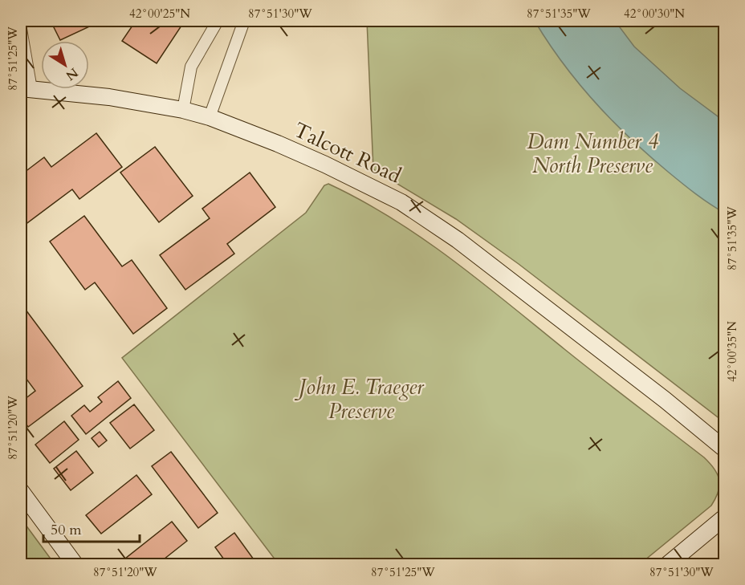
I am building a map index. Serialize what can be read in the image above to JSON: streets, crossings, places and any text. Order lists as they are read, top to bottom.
{
  "streets": {
    "main road": ["Talcott Road"]
  },
  "parks": ["Dam Number 4 North Preserve", "John E. Traeger Preserve"],
  "scale_bar": "50 m",
  "north": "bottom right",
  "coordinates": [
    "42°00'25\"N",
    "87°51'30\"W",
    "87°51'35\"W",
    "42°00'30\"N",
    "87°51'25\"W",
    "42°00'35\"N",
    "87°51'20\"W"
  ]
}
